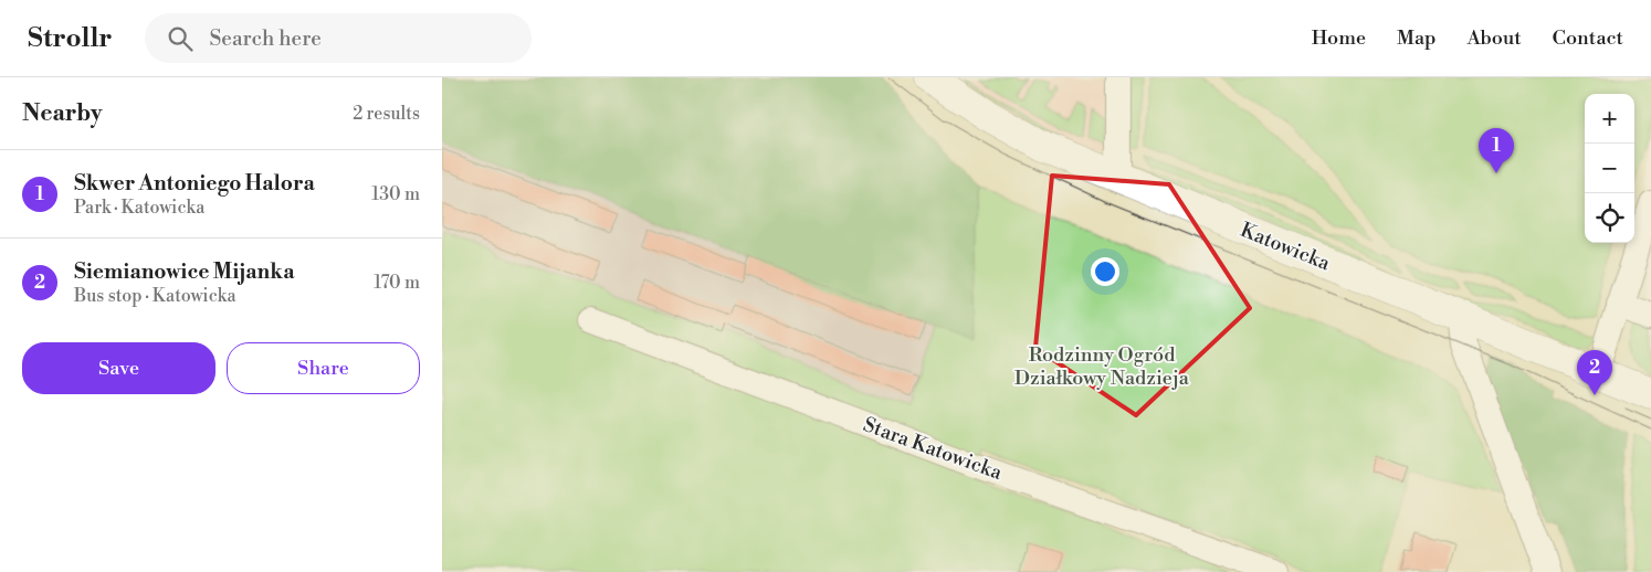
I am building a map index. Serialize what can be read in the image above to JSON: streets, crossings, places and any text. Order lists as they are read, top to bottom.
{
  "streets": {
    "main road": ["Katowicka"],
    "street": ["Stara Katowicka"]
  },
  "parks": ["Rodzinny Ogród Działkowy Nadzieja"],
  "page": {
    "header": "Strollr",
    "search": "Search here",
    "nav": [
      "Home",
      "Map",
      "About",
      "Contact"
    ],
    "heading": ["Nearby", "2 results"],
    "map_buttons": ["+", "−"],
    "pins": ["1", "2"],
    "list": [
      {
        "mark": "1",
        "name": "Skwer Antoniego Halora",
        "note": "Park · Katowicka",
        "value": "130 m"
      },
      {
        "mark": "2",
        "name": "Siemianowice Mijanka",
        "note": "Bus stop · Katowicka",
        "value": "170 m"
      }
    ],
    "buttons": ["Save", "Share"]
  }
}
